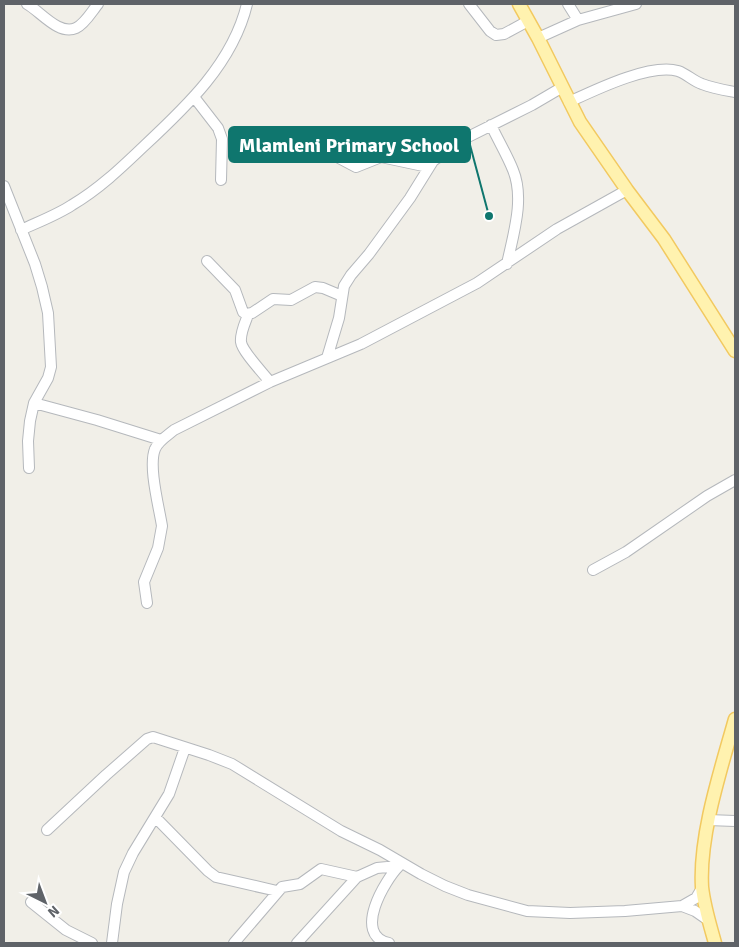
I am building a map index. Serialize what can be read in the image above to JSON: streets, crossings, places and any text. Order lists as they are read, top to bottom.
{
  "places": ["Mlamleni Primary School"],
  "north": "bottom right"
}
